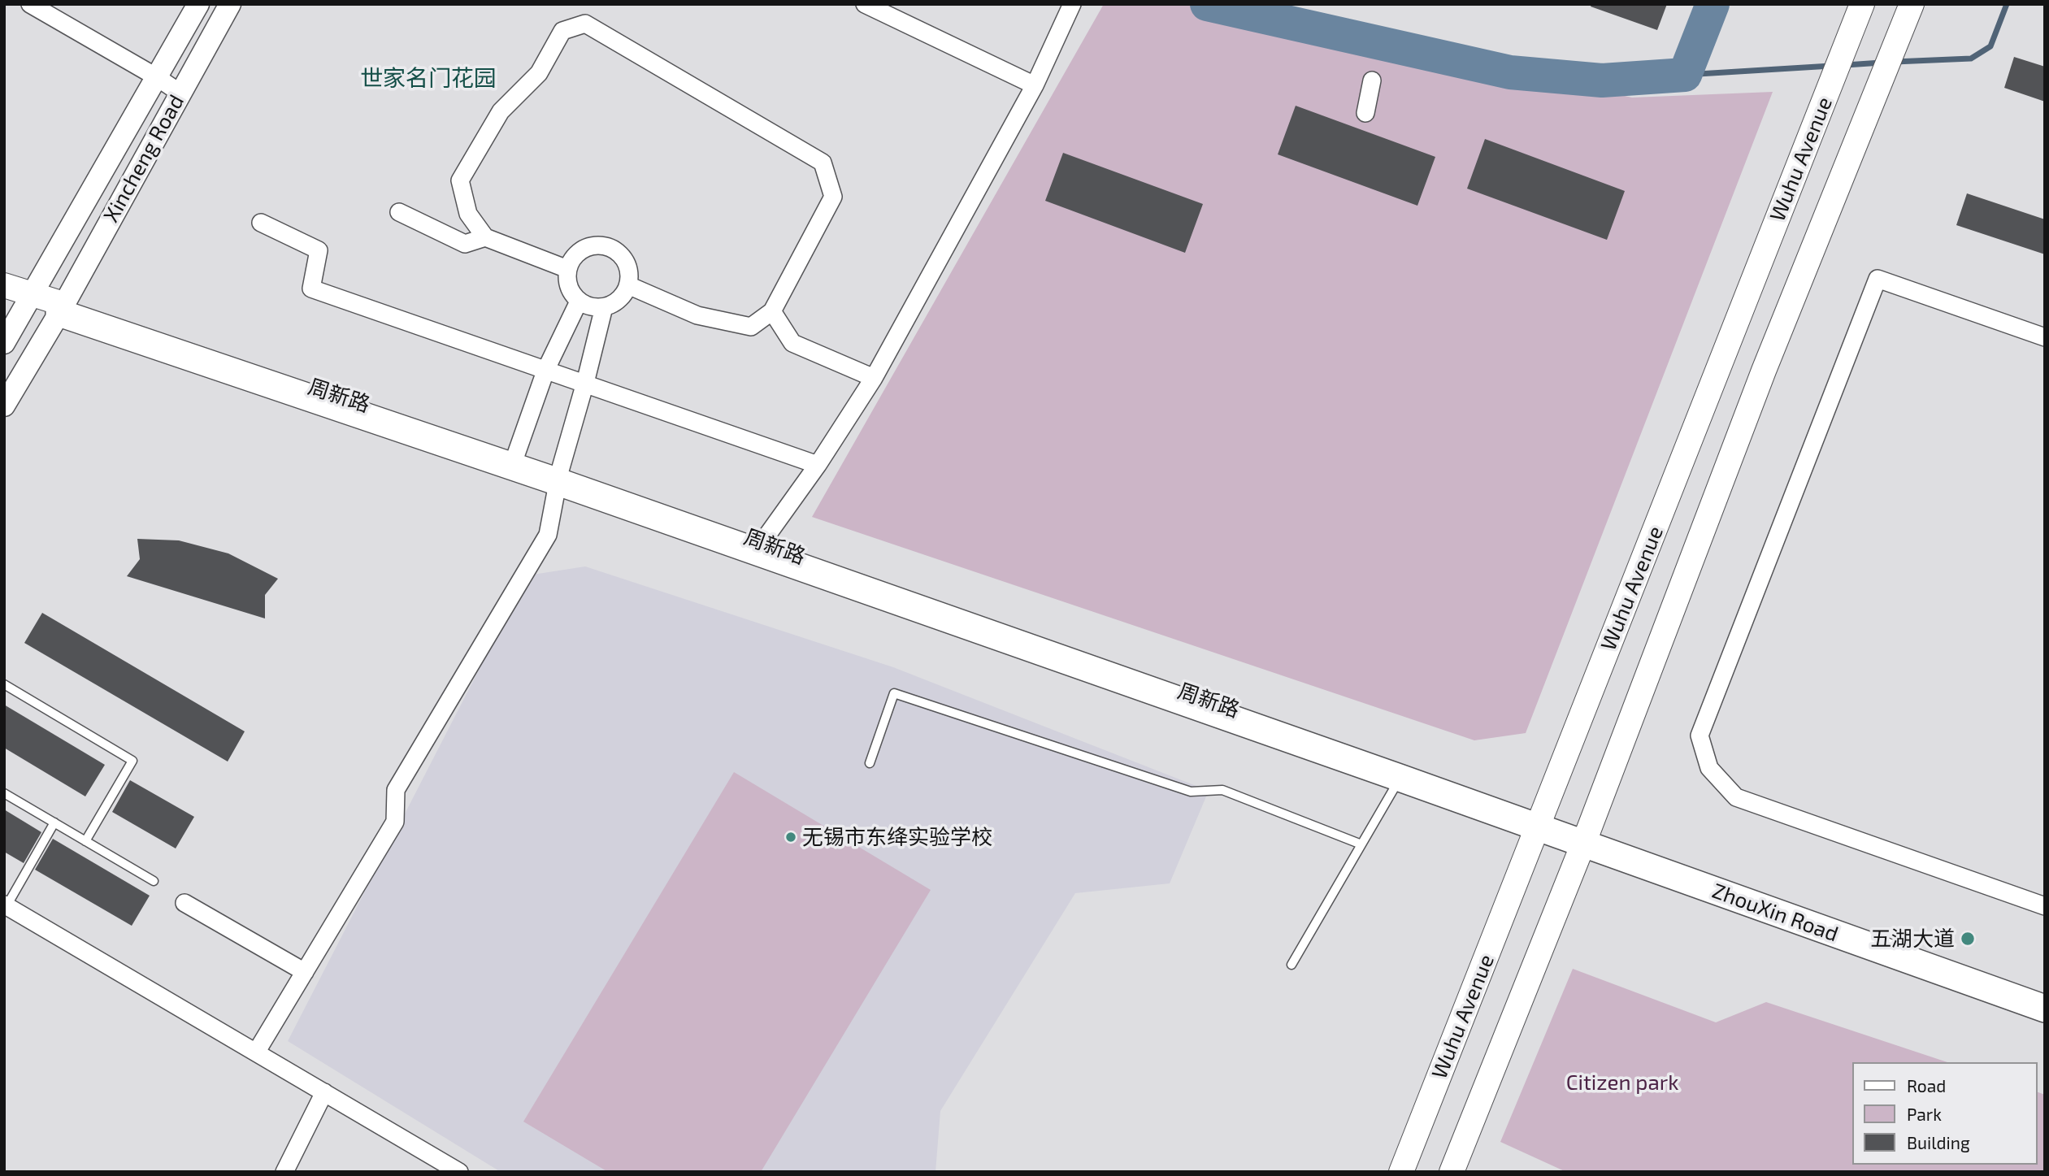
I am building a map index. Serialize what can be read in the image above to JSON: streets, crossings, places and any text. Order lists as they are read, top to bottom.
{
  "streets": {
    "main road": ["Wuhu Avenue", "周新路", "ZhouXin Road"],
    "street": ["Xincheng Road"]
  },
  "crossings": [
    ["Xincheng Road", "周新路"],
    ["Wuhu Avenue", "周新路"],
    ["Wuhu Avenue", "ZhouXin Road"],
    ["周新路", "ZhouXin Road"]
  ],
  "districts": ["世家名门花园"],
  "parks": ["Citizen park"],
  "places": ["无锡市东绛实验学校", "五湖大道"],
  "legend": ["Road", "Park", "Building"]
}
